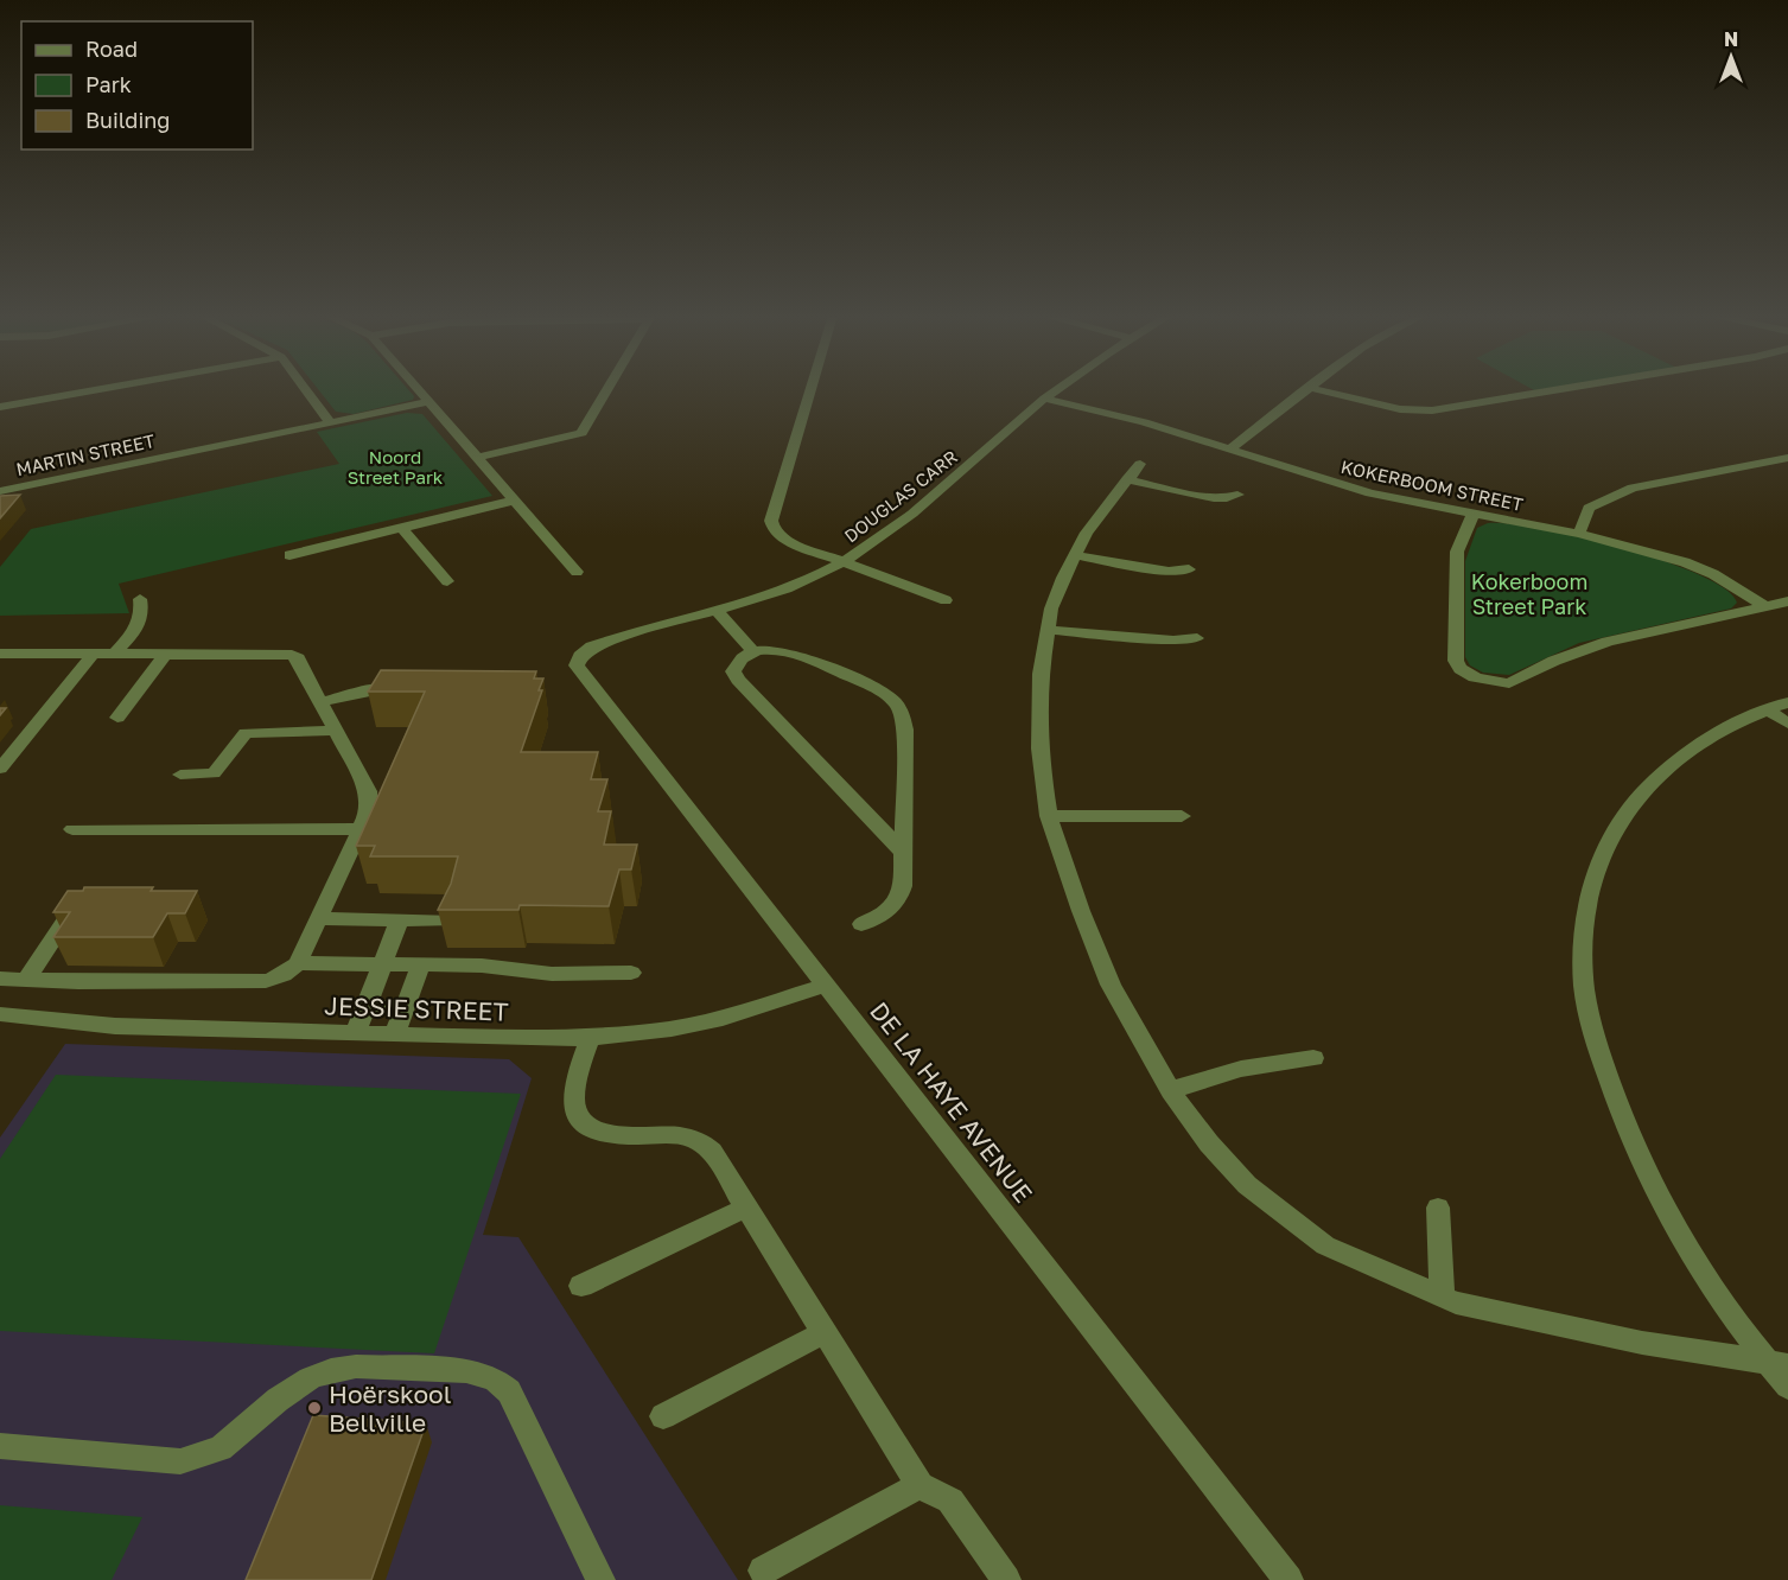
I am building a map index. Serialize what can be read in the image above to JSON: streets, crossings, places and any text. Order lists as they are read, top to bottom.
{
  "streets": {
    "street": [
      "MARTIN STREET",
      "KOKERBOOM STREET",
      "DOUGLAS CARR",
      "JESSIE STREET",
      "DE LA HAYE AVENUE"
    ]
  },
  "crossings": [
    ["KOKERBOOM STREET", "DOUGLAS CARR"],
    ["DOUGLAS CARR", "DE LA HAYE AVENUE"],
    ["JESSIE STREET", "DE LA HAYE AVENUE"]
  ],
  "parks": ["Noord Street Park", "Kokerboom Street Park"],
  "places": ["Hoërskool Bellville"],
  "legend": ["Road", "Park", "Building"],
  "north": "top"
}
